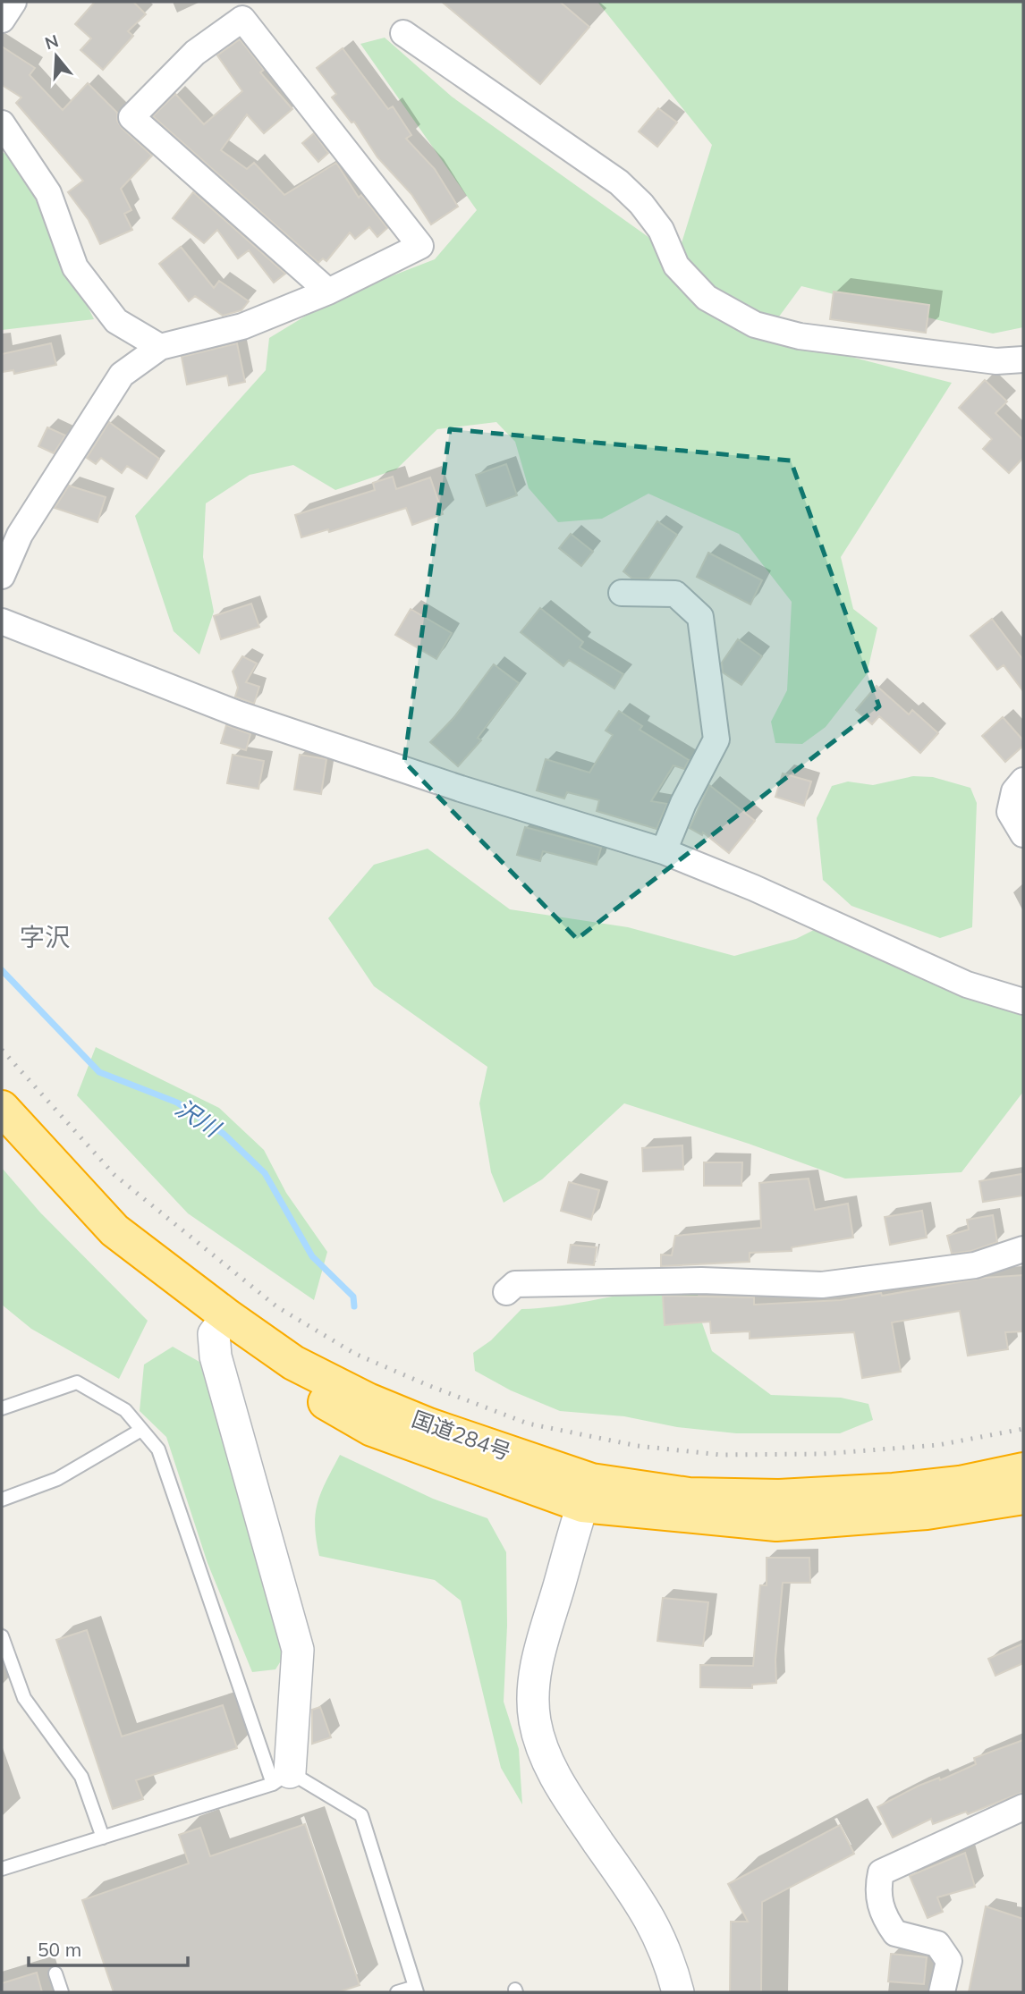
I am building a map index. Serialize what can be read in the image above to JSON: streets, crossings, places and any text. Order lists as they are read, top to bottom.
{
  "streets": {
    "highway": ["国道284号"]
  },
  "districts": ["字沢"],
  "water": ["沢川"],
  "scale_bar": "50 m",
  "north": "top"
}
